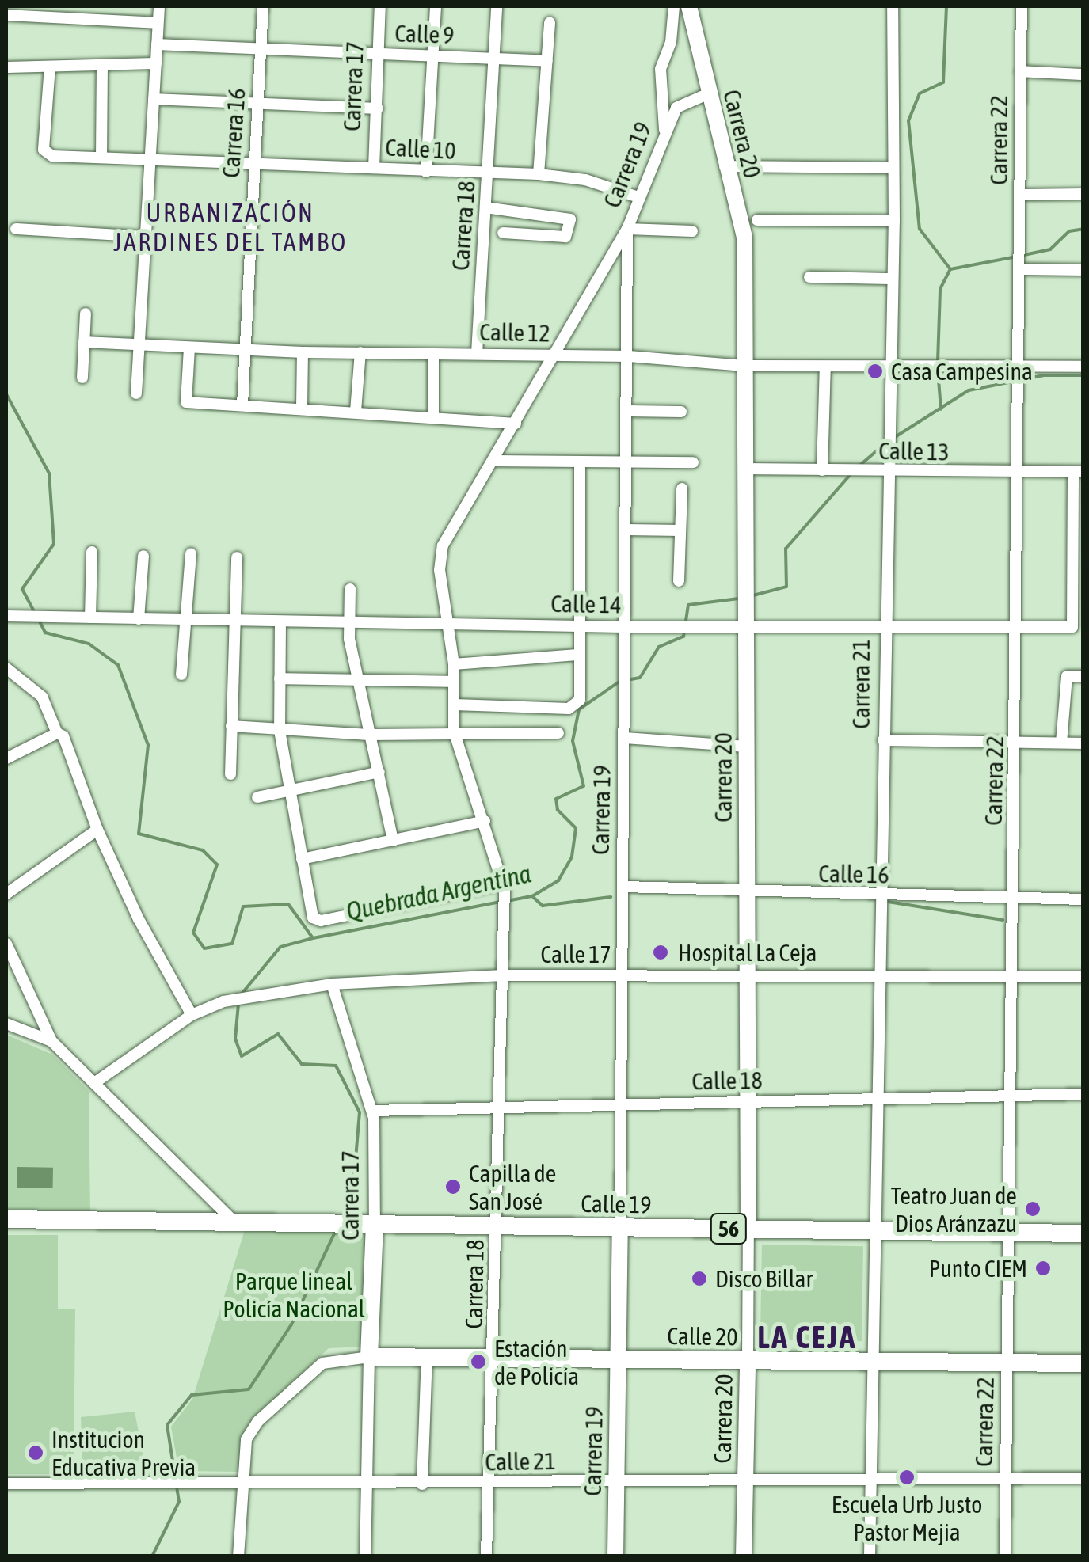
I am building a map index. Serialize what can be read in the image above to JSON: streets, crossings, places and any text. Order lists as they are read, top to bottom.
{
  "streets": {
    "main road": [
      "Carrera 17",
      "Carrera 20",
      "Carrera 19",
      "Calle 19",
      "56",
      "Calle 20"
    ],
    "street": [
      "Calle 9",
      "Carrera 16",
      "Carrera 22",
      "Calle 10",
      "Carrera 18",
      "Calle 12",
      "Calle 13",
      "Calle 14",
      "Carrera 21",
      "Calle 16",
      "Calle 17",
      "Calle 18",
      "Calle 21"
    ]
  },
  "crossings": [
    ["Calle 9", "Carrera 17"],
    ["Calle 9", "Carrera 16"],
    ["Calle 9", "Carrera 18"],
    ["Carrera 17", "Calle 10"],
    ["Carrera 17", "Calle 17"],
    ["Carrera 17", "Calle 18"],
    ["Carrera 17", "Calle 19"],
    ["Carrera 17", "Calle 20"],
    ["Carrera 17", "Calle 21"],
    ["Carrera 16", "Calle 10"],
    ["Carrera 16", "Calle 12"],
    ["Carrera 20", "Carrera 19"],
    ["Carrera 20", "Calle 12"],
    ["Carrera 20", "Calle 13"],
    ["Carrera 20", "Calle 14"],
    ["Carrera 20", "Calle 16"],
    ["Carrera 20", "Calle 17"],
    ["Carrera 20", "Calle 18"],
    ["Carrera 20", "Calle 19"],
    ["Carrera 20", "Calle 20"],
    ["Carrera 20", "Calle 21"],
    ["Carrera 22", "Calle 12"],
    ["Carrera 22", "Calle 13"],
    ["Carrera 22", "Calle 14"],
    ["Carrera 22", "Calle 16"],
    ["Carrera 22", "Calle 17"],
    ["Carrera 22", "Calle 18"],
    ["Carrera 22", "Calle 19"],
    ["Carrera 22", "Calle 20"],
    ["Carrera 22", "Calle 21"],
    ["Calle 10", "Carrera 19"],
    ["Calle 10", "Carrera 18"],
    ["Carrera 19", "Calle 12"],
    ["Carrera 19", "Calle 14"],
    ["Carrera 19", "Calle 16"],
    ["Carrera 19", "Calle 17"],
    ["Carrera 19", "Calle 18"],
    ["Carrera 19", "Calle 19"],
    ["Carrera 19", "Calle 20"],
    ["Carrera 19", "Calle 21"],
    ["Carrera 18", "Calle 12"],
    ["Carrera 18", "Calle 17"],
    ["Carrera 18", "Calle 18"],
    ["Carrera 18", "Calle 19"],
    ["Carrera 18", "Calle 20"],
    ["Carrera 18", "Calle 21"],
    ["Calle 12", "Carrera 21"],
    ["Calle 13", "Carrera 21"],
    ["Calle 14", "Carrera 21"],
    ["Carrera 21", "Calle 16"],
    ["Carrera 21", "Calle 17"],
    ["Carrera 21", "Calle 18"],
    ["Carrera 21", "Calle 19"],
    ["Carrera 21", "Calle 20"],
    ["Carrera 21", "Calle 21"]
  ],
  "districts": ["URBANIZACIÓN JARDINES DEL TAMBO", "LA CEJA"],
  "water": ["Quebrada Argentina"],
  "parks": ["Parque lineal Policía Nacional"],
  "places": [
    "Casa Campesina",
    "Hospital La Ceja",
    "Capilla de San José",
    "Teatro Juan de Dios Aránzazu",
    "Punto CIEM",
    "Disco Billar",
    "Estación de Policía",
    "Institucion Educativa Previa",
    "Escuela Urb Justo Pastor Mejia"
  ]
}
